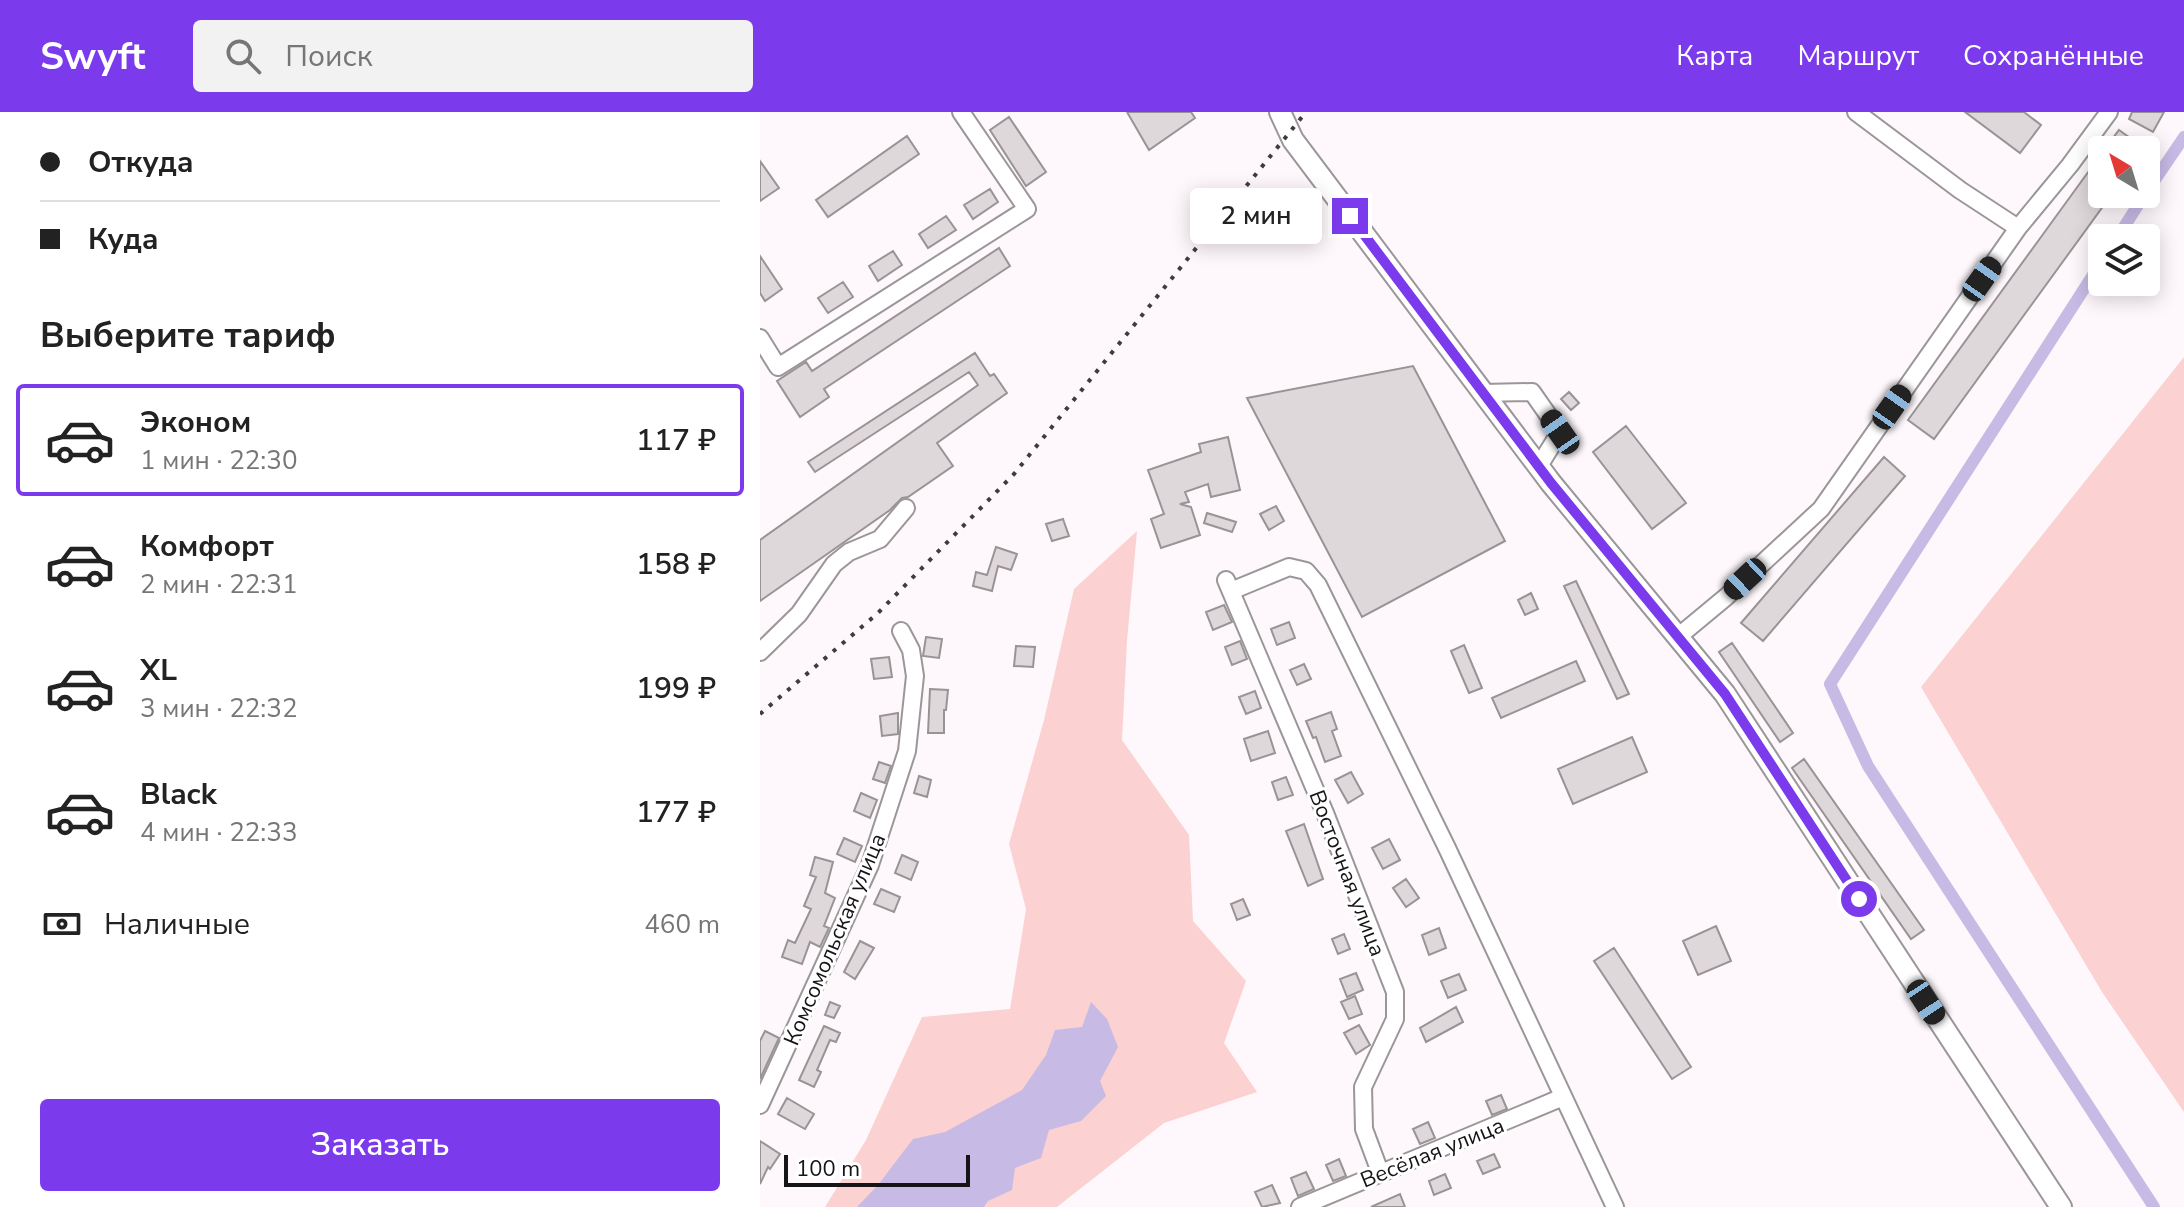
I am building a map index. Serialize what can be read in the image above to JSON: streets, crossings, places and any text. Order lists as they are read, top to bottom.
{
  "streets": {
    "street": ["Восточная улица", "Комсомольская улица", "Весёлая улица"]
  },
  "crossings": [
    ["Восточная улица", "Весёлая улица"]
  ],
  "scale_bar": "100 m",
  "north": "top left",
  "page": {
    "header": "Swyft",
    "search": "Поиск",
    "nav": ["Карта", "Маршрут", "Сохранённые"],
    "banner": ["Откуда", "Куда"],
    "bubble": "2 мин",
    "heading": "Выберите тариф",
    "list": [
      {
        "name": "Эконом",
        "note": "1 мин · 22:30",
        "value": "117 ₽"
      },
      {
        "name": "Комфорт",
        "note": "2 мин · 22:31",
        "value": "158 ₽"
      },
      {
        "name": "XL",
        "note": "3 мин · 22:32",
        "value": "199 ₽"
      },
      {
        "name": "Black",
        "note": "4 мин · 22:33",
        "value": "177 ₽"
      }
    ],
    "pay": ["Наличные", "460 m"],
    "buttons": "Заказать",
    "scale": "100 m"
  }
}
